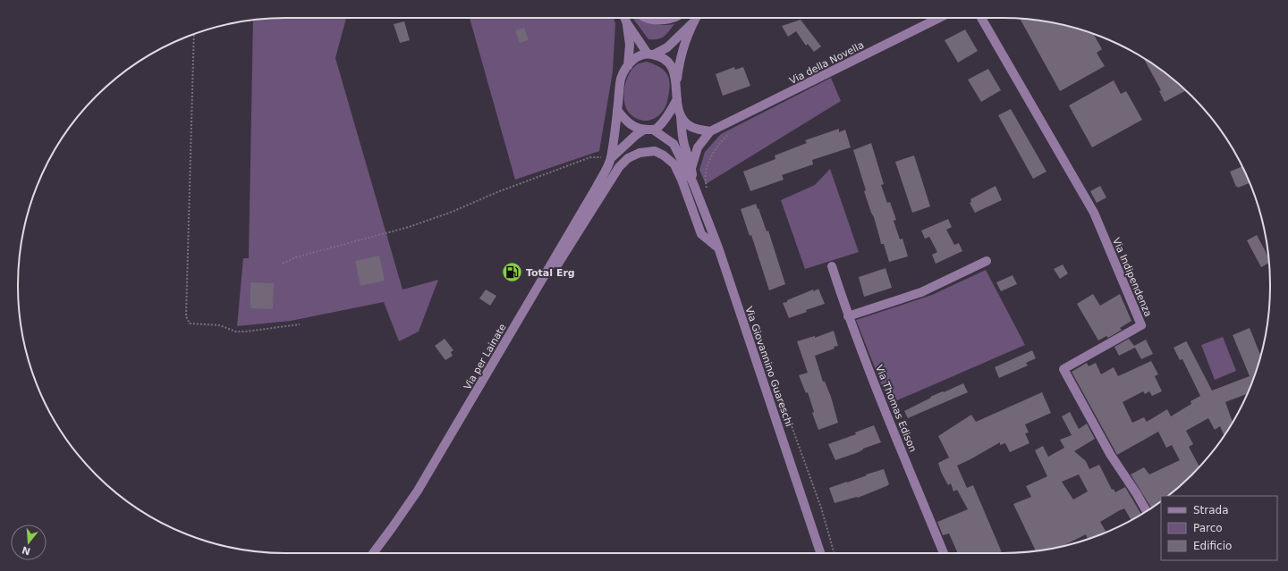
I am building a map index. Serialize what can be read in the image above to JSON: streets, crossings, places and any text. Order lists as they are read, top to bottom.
{
  "streets": {
    "street": [
      "Via della Novella",
      "Via Indipendenza",
      "Via per Lainate",
      "Via Giovannino Guareschi",
      "Via Thomas Edison"
    ]
  },
  "places": {
    "fuel station": ["Total Erg"]
  },
  "legend": ["Strada", "Parco", "Edificio"],
  "north": "bottom"
}
